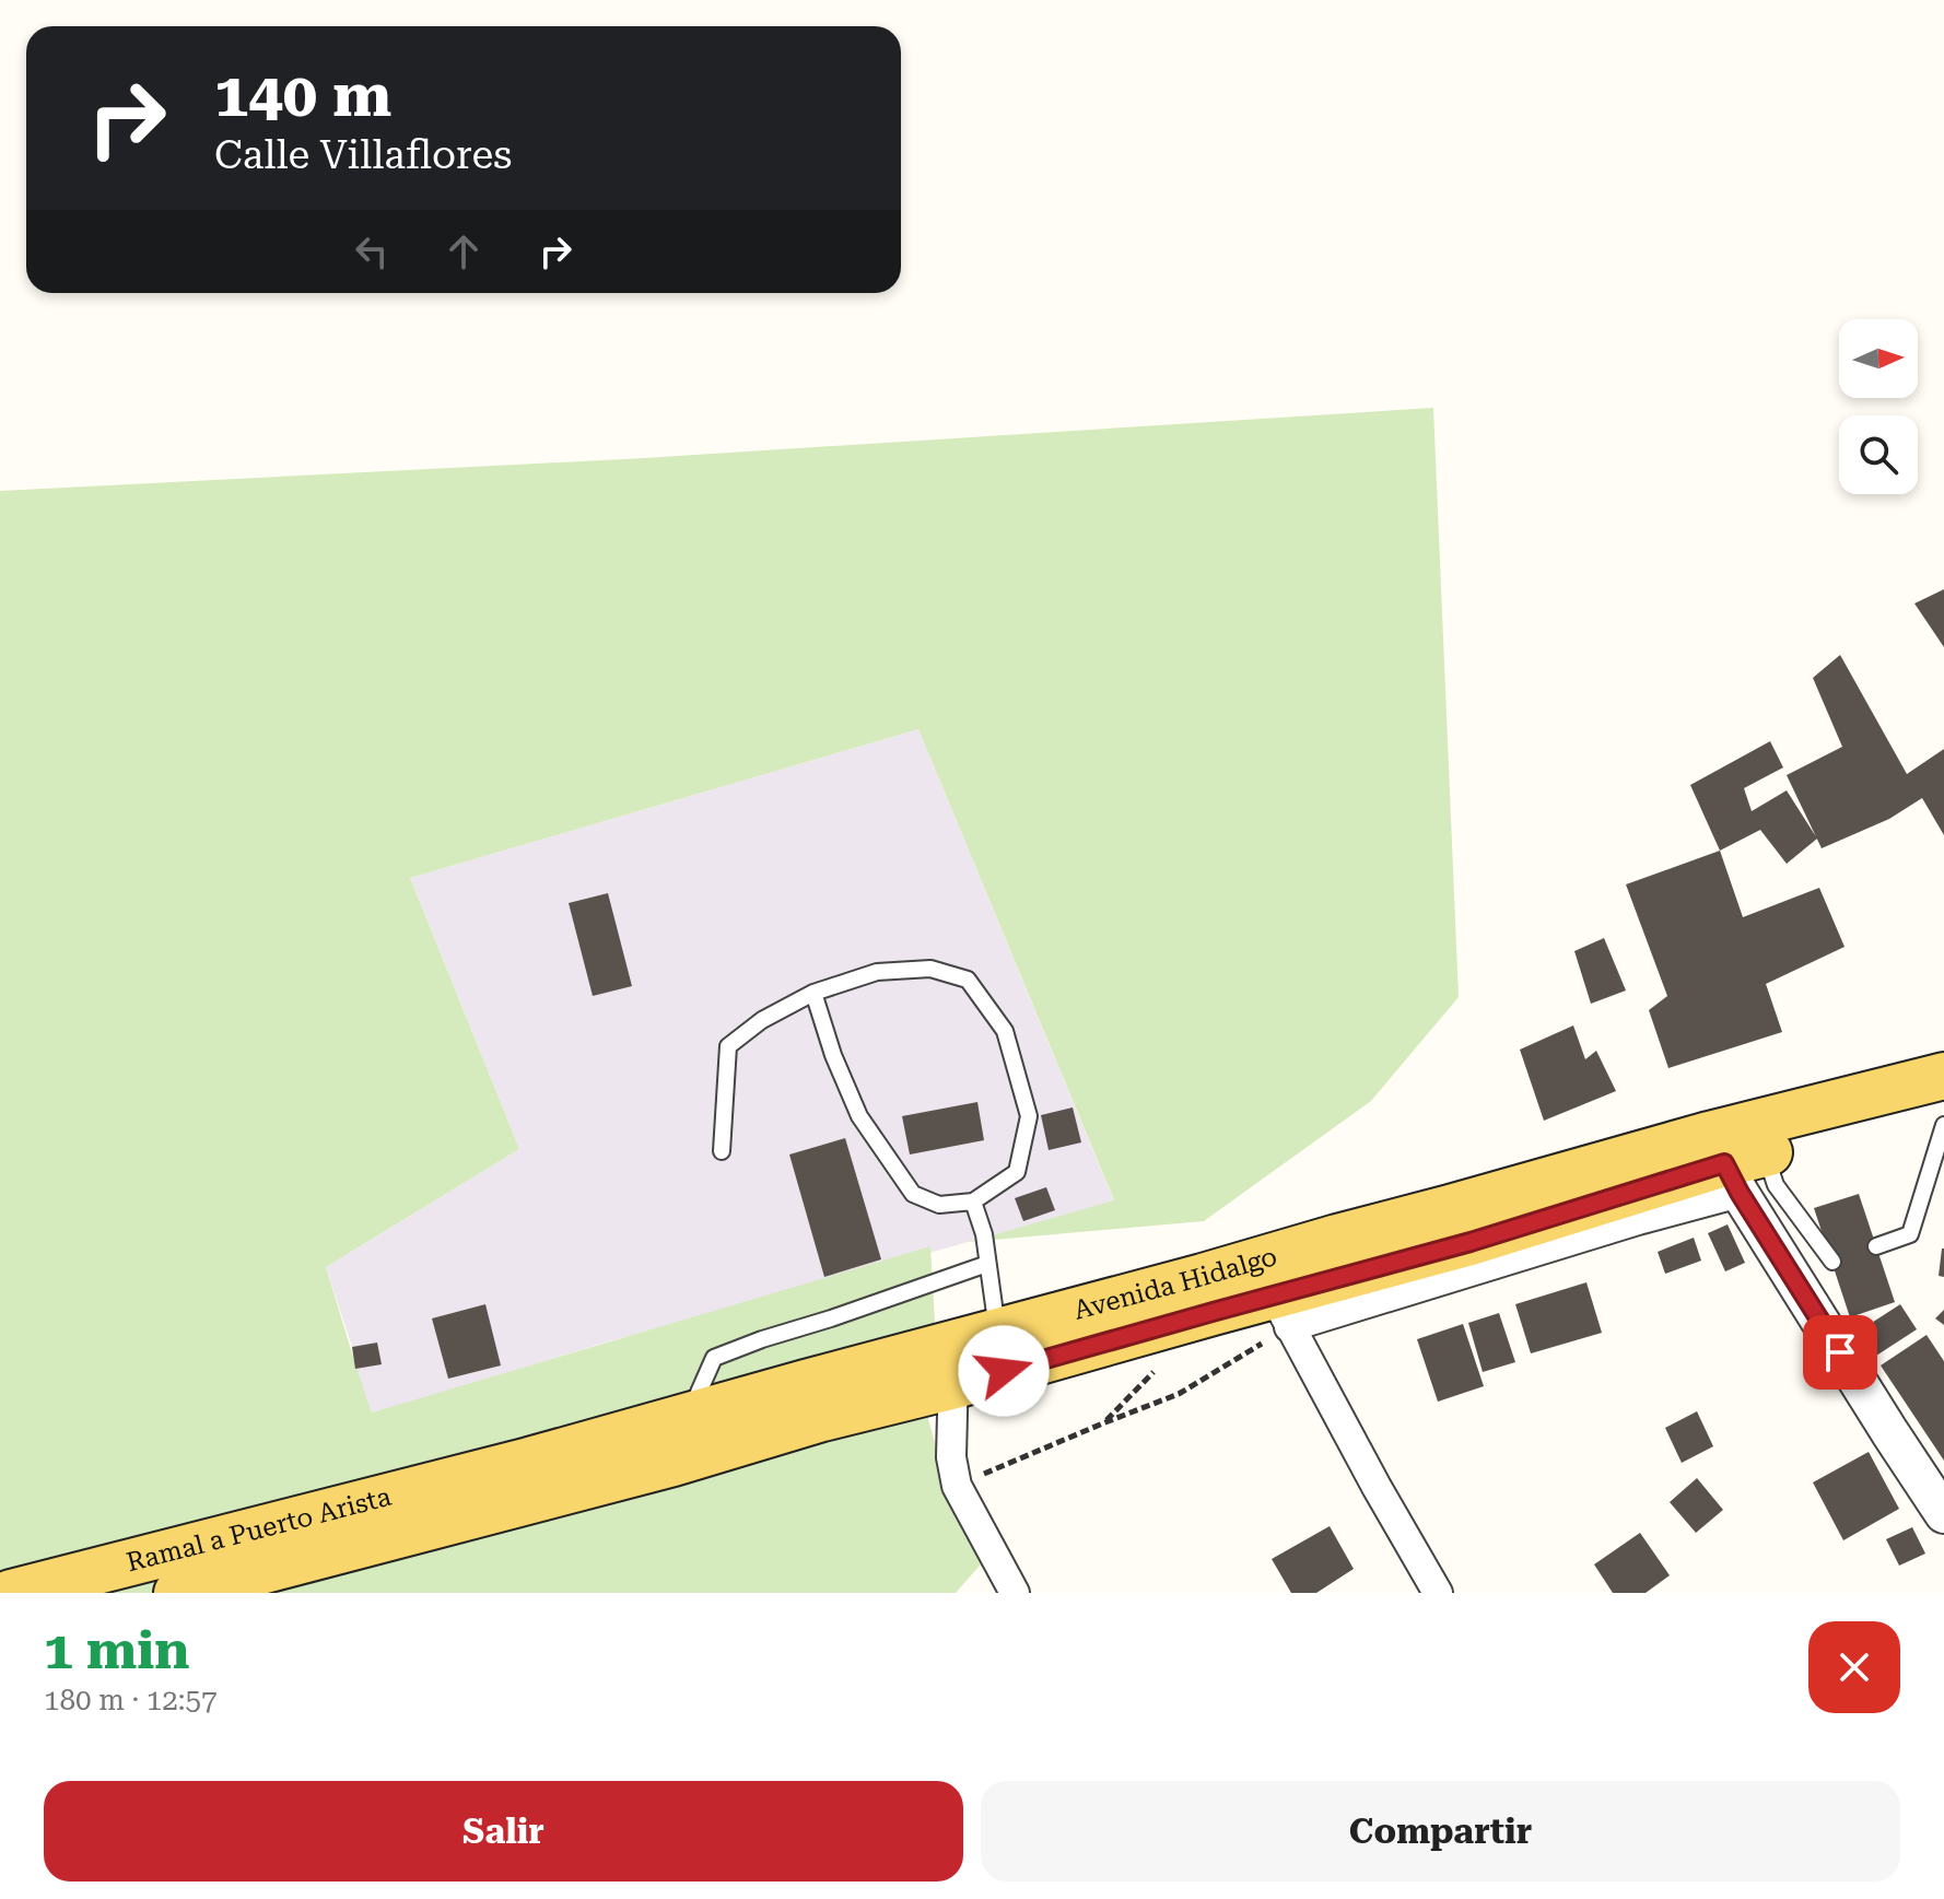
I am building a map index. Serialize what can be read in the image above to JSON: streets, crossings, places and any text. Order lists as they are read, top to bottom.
{
  "streets": {
    "main road": ["Avenida Hidalgo", "Ramal a Puerto Arista"]
  },
  "crossings": [
    ["Avenida Hidalgo", "Ramal a Puerto Arista"]
  ],
  "north": "right",
  "page": {
    "turn": ["140 m", "Calle Villaflores"],
    "heading": ["1 min", "180 m · 12:57"],
    "buttons": ["Salir", "Compartir"]
  }
}
